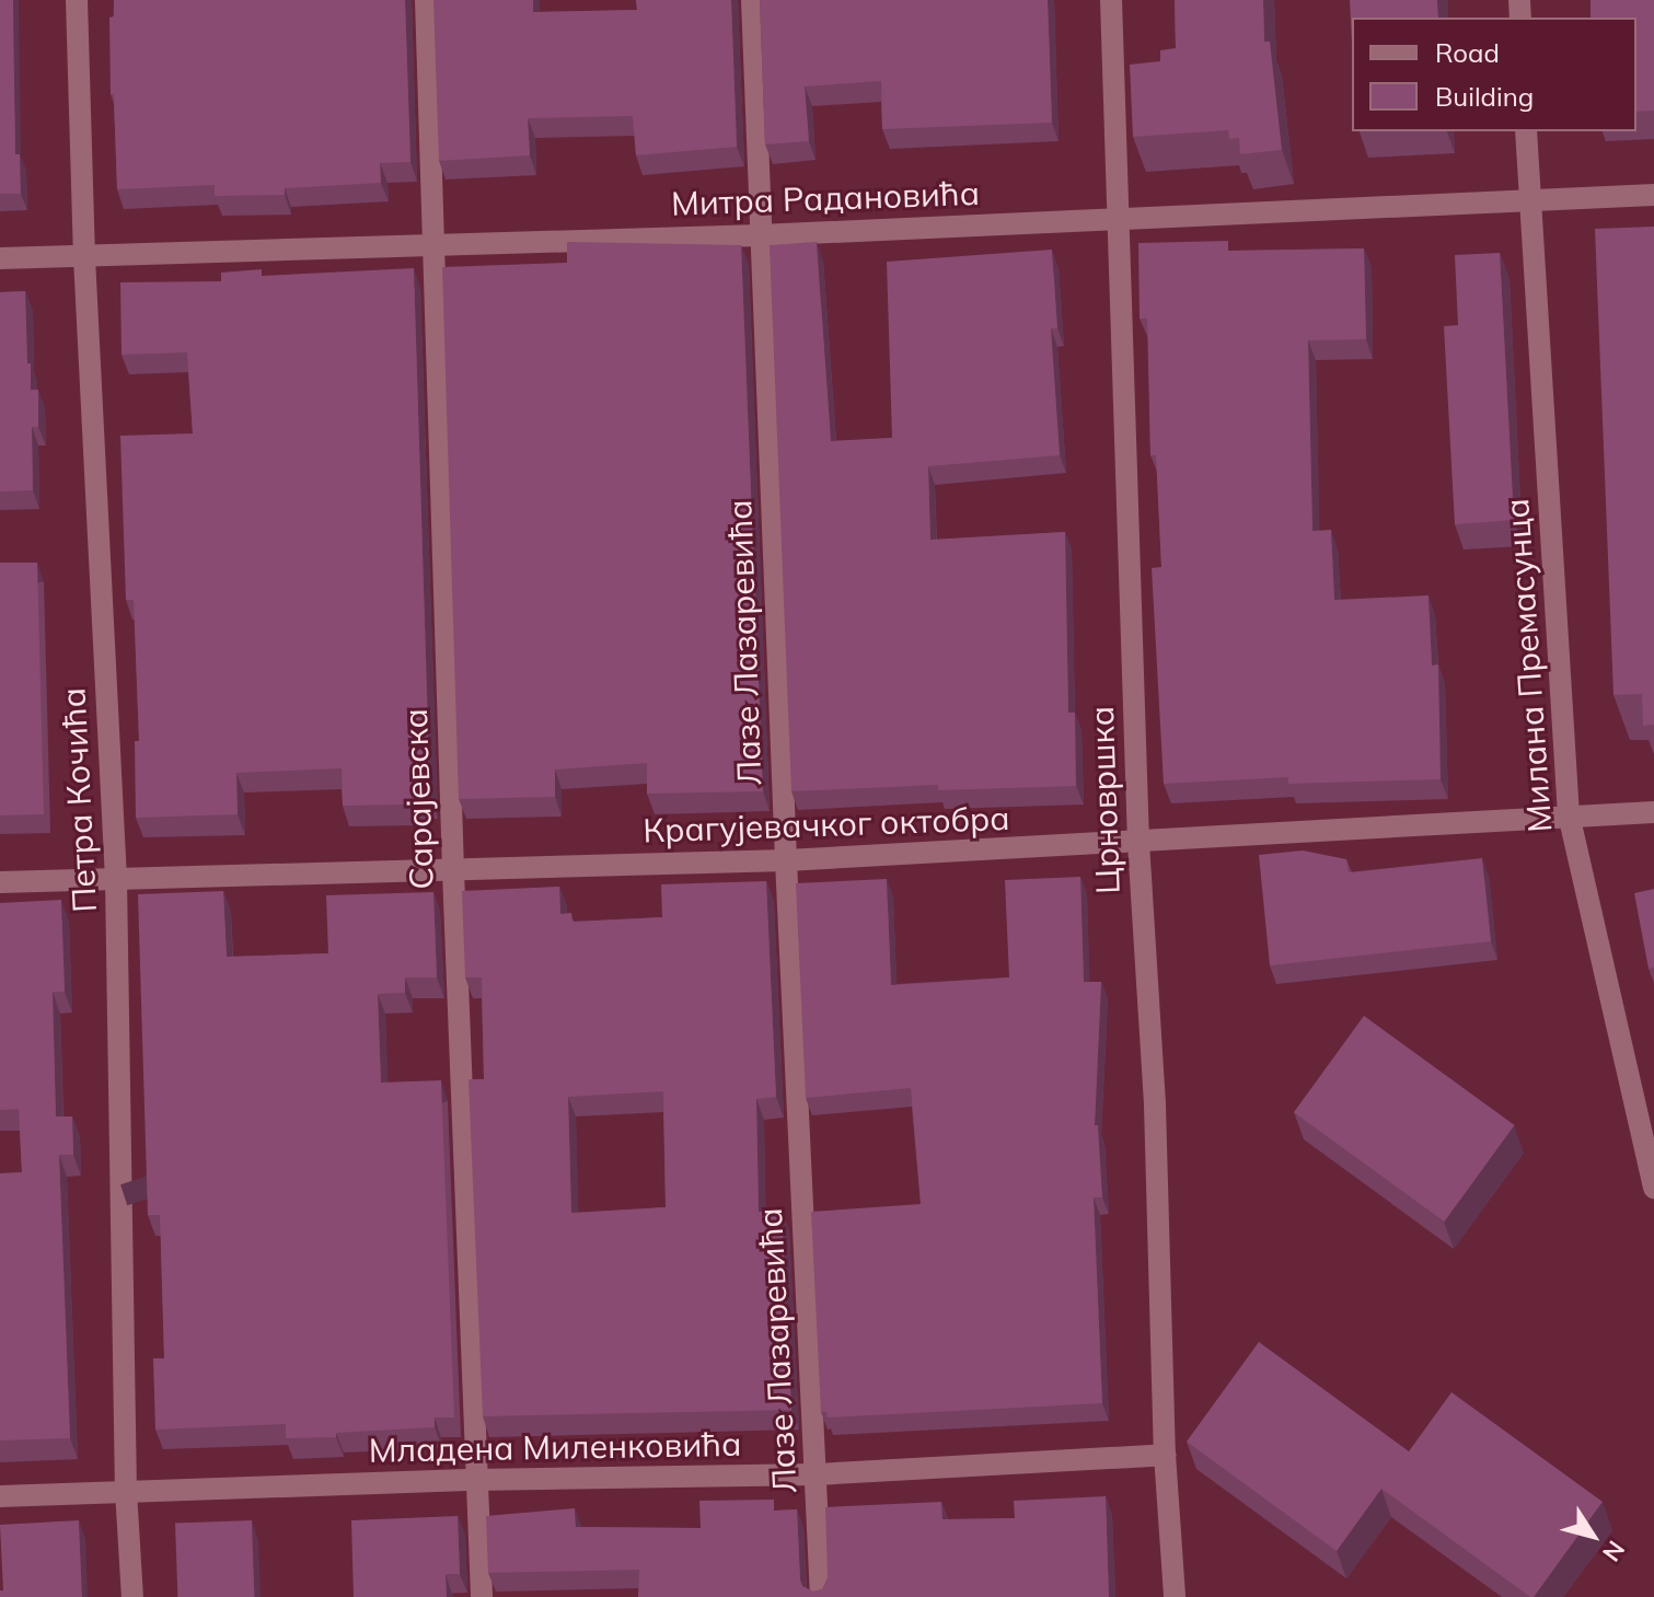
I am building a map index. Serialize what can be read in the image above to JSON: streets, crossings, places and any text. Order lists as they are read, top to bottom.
{
  "streets": {
    "street": [
      "Митра Радановића",
      "Лазе Лазаревића",
      "Милана Премасунца",
      "Сарајевска",
      "Петра Кочића",
      "Црновршка",
      "Крагујевачког октобра",
      "Младена Миленковића"
    ]
  },
  "crossings": [
    ["Митра Радановића", "Лазе Лазаревића"],
    ["Митра Радановића", "Милана Премасунца"],
    ["Митра Радановића", "Сарајевска"],
    ["Митра Радановића", "Петра Кочића"],
    ["Митра Радановића", "Црновршка"],
    ["Лазе Лазаревића", "Крагујевачког октобра"],
    ["Лазе Лазаревића", "Младена Миленковића"],
    ["Милана Премасунца", "Крагујевачког октобра"],
    ["Сарајевска", "Крагујевачког октобра"],
    ["Сарајевска", "Младена Миленковића"],
    ["Петра Кочића", "Крагујевачког октобра"],
    ["Петра Кочића", "Младена Миленковића"],
    ["Црновршка", "Крагујевачког октобра"],
    ["Црновршка", "Младена Миленковића"]
  ],
  "legend": ["Road", "Building"],
  "north": "bottom right"
}
